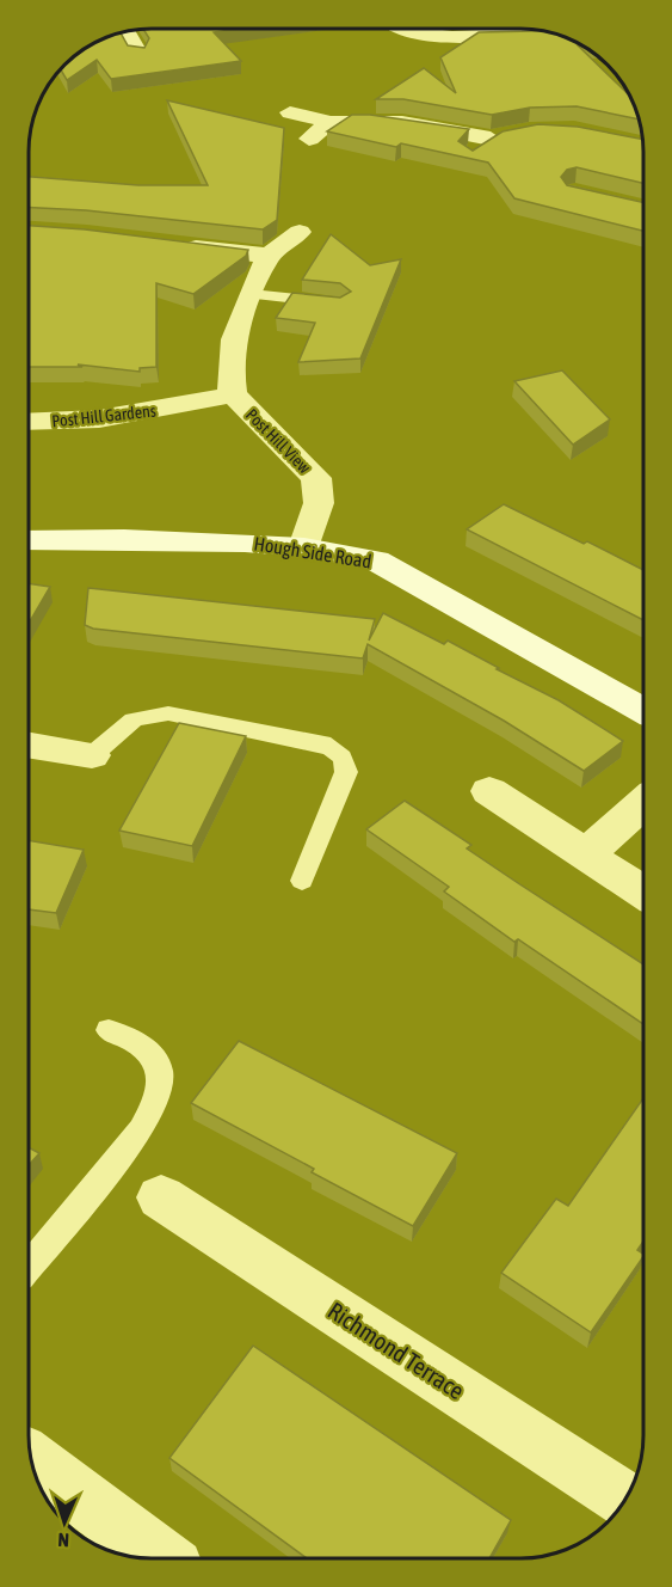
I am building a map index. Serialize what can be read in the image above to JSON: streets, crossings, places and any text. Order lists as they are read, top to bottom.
{
  "streets": {
    "main road": ["Hough Side Road"],
    "street": ["Post Hill Gardens", "Post Hill View", "Richmond Terrace"]
  },
  "crossings": [
    ["Post Hill Gardens", "Post Hill View"],
    ["Post Hill View", "Hough Side Road"]
  ],
  "north": "bottom"
}
